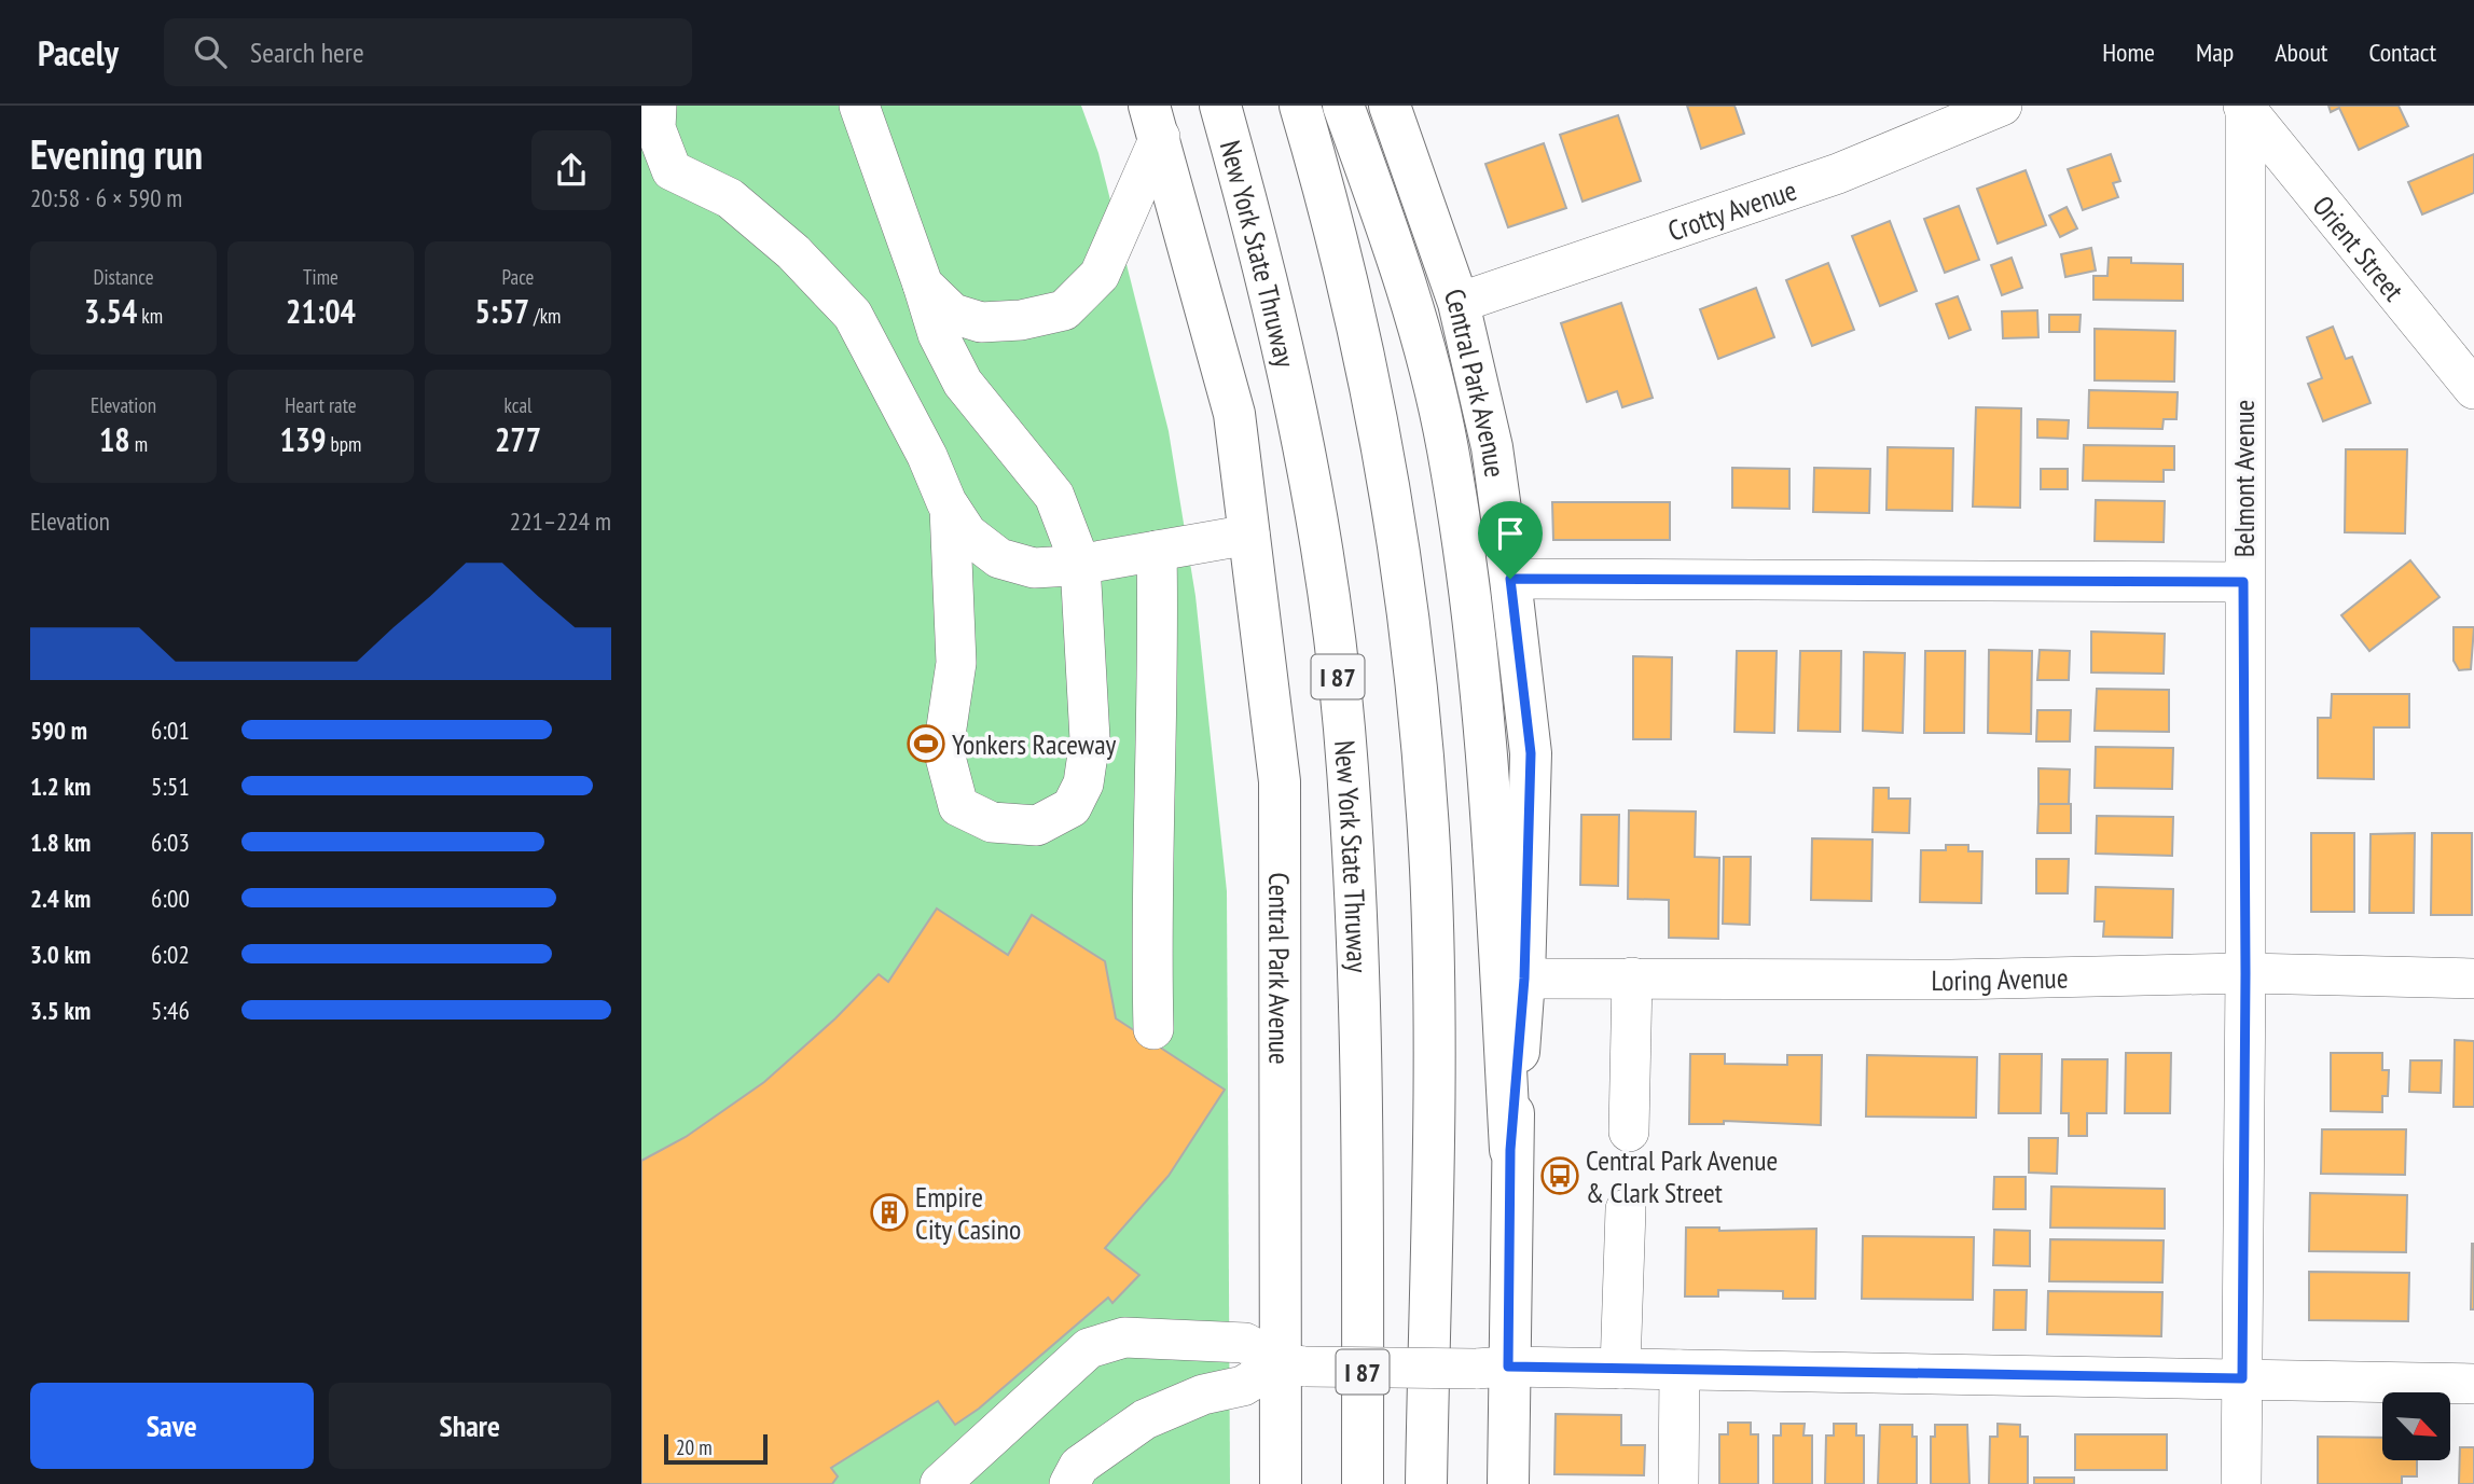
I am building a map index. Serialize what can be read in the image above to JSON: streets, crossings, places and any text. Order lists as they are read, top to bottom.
{
  "streets": {
    "main road": ["New York State Thruway", "Central Park Avenue", "I 87"],
    "street": [
      "Crotty Avenue",
      "Orient Street",
      "Belmont Avenue",
      "Loring Avenue"
    ]
  },
  "crossings": [
    ["Crotty Avenue", "Central Park Avenue"],
    ["Orient Street", "Belmont Avenue"],
    ["Central Park Avenue", "Loring Avenue"],
    ["Belmont Avenue", "Loring Avenue"]
  ],
  "places": {
    "sports": ["Yonkers Raceway"],
    "bus stop": ["Central Park Avenue & Clark Street"],
    "building": ["Empire City Casino"]
  },
  "scale_bar": "20 m",
  "north": "bottom right",
  "page": {
    "header": "Pacely",
    "search": "Search here",
    "nav": [
      "Home",
      "Map",
      "About",
      "Contact"
    ],
    "heading": ["Evening run", "20:58 · 6 × 590 m"],
    "stats": [
      ["Distance", "3.54 km"],
      ["Time", "21:04"],
      ["Pace", "5:57 /km"],
      ["Elevation", "18 m"],
      ["Heart rate", "139 bpm"],
      ["kcal", "277"]
    ],
    "chart": ["Elevation", "221–224 m"],
    "list": [
      {
        "name": "590 m",
        "note": "6:01"
      },
      {
        "name": "1.2 km",
        "note": "5:51"
      },
      {
        "name": "1.8 km",
        "note": "6:03"
      },
      {
        "name": "2.4 km",
        "note": "6:00"
      },
      {
        "name": "3.0 km",
        "note": "6:02"
      },
      {
        "name": "3.5 km",
        "note": "5:46"
      }
    ],
    "buttons": ["Save", "Share"],
    "scale": "20 m"
  }
}
